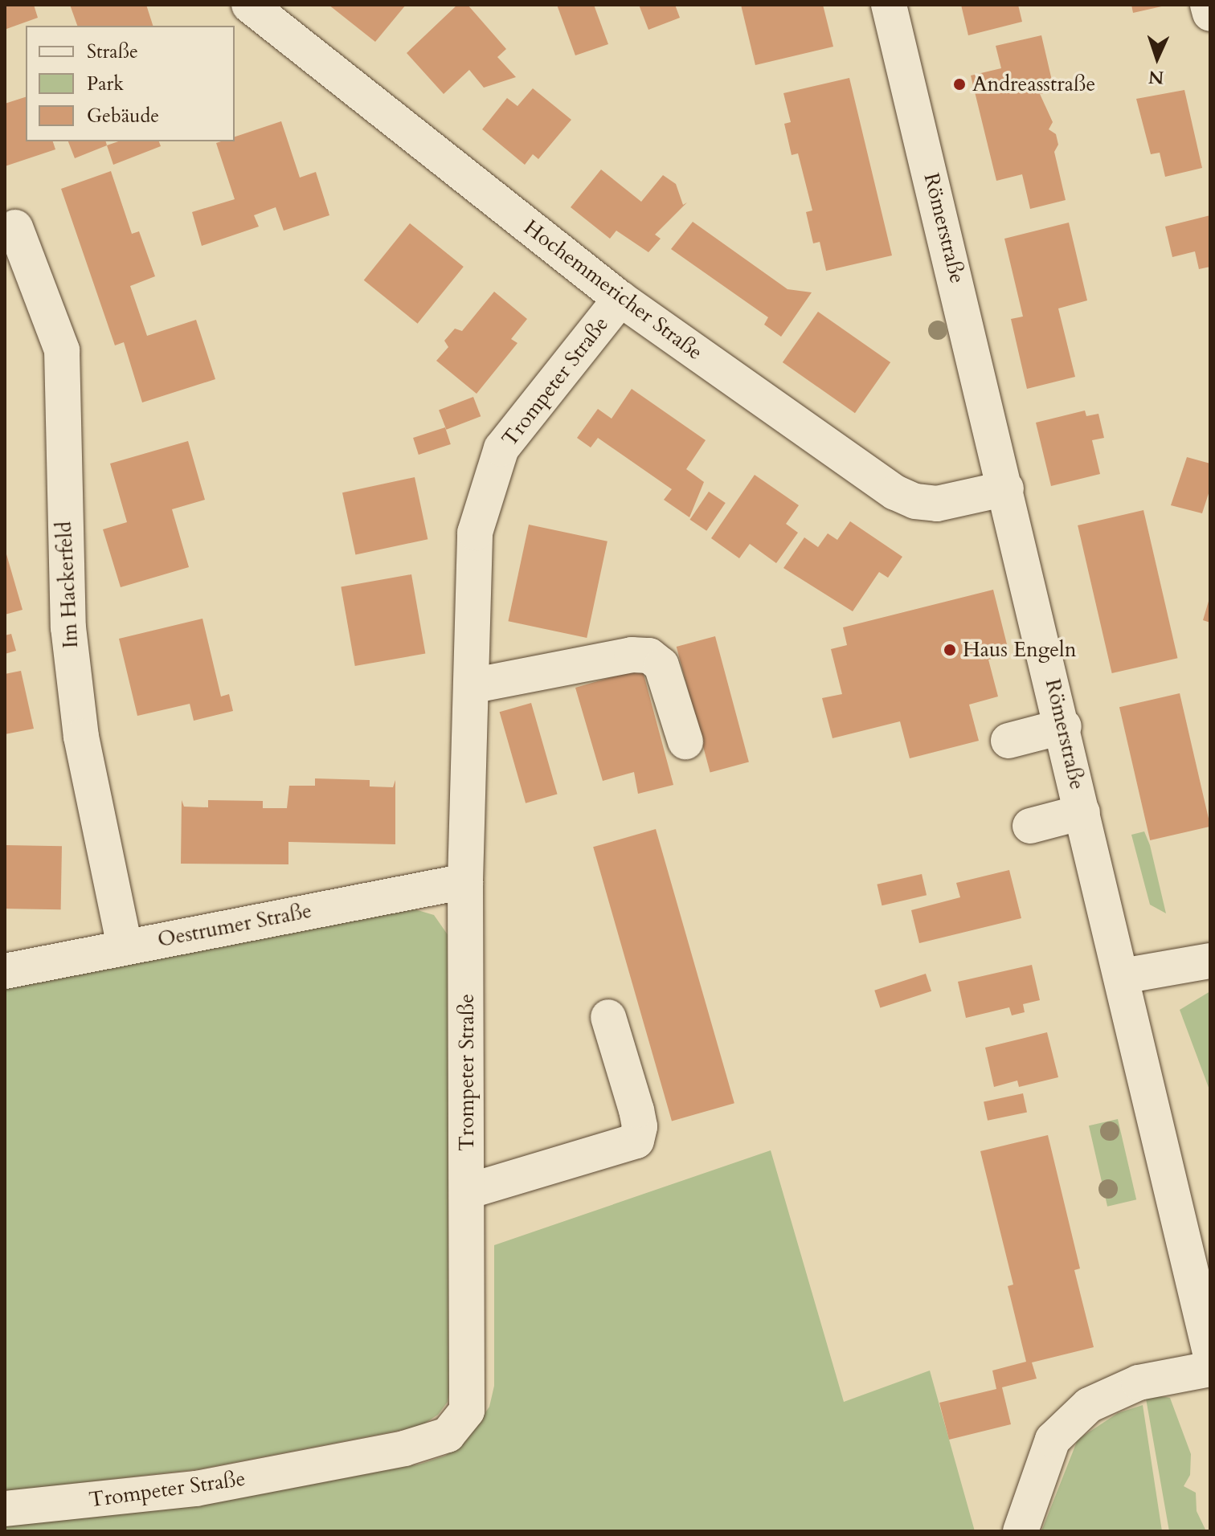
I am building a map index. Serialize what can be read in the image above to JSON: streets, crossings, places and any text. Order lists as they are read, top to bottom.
{
  "streets": {
    "street": [
      "Römerstraße",
      "Hochemmericher Straße",
      "Trompeter Straße",
      "Im Hackerfeld",
      "Oestrumer Straße"
    ]
  },
  "crossings": [
    ["Römerstraße", "Hochemmericher Straße"],
    ["Hochemmericher Straße", "Trompeter Straße"],
    ["Trompeter Straße", "Oestrumer Straße"],
    ["Im Hackerfeld", "Oestrumer Straße"]
  ],
  "places": ["Andreasstraße", "Haus Engeln"],
  "legend": ["Straße", "Park", "Gebäude"],
  "north": "bottom"
}
